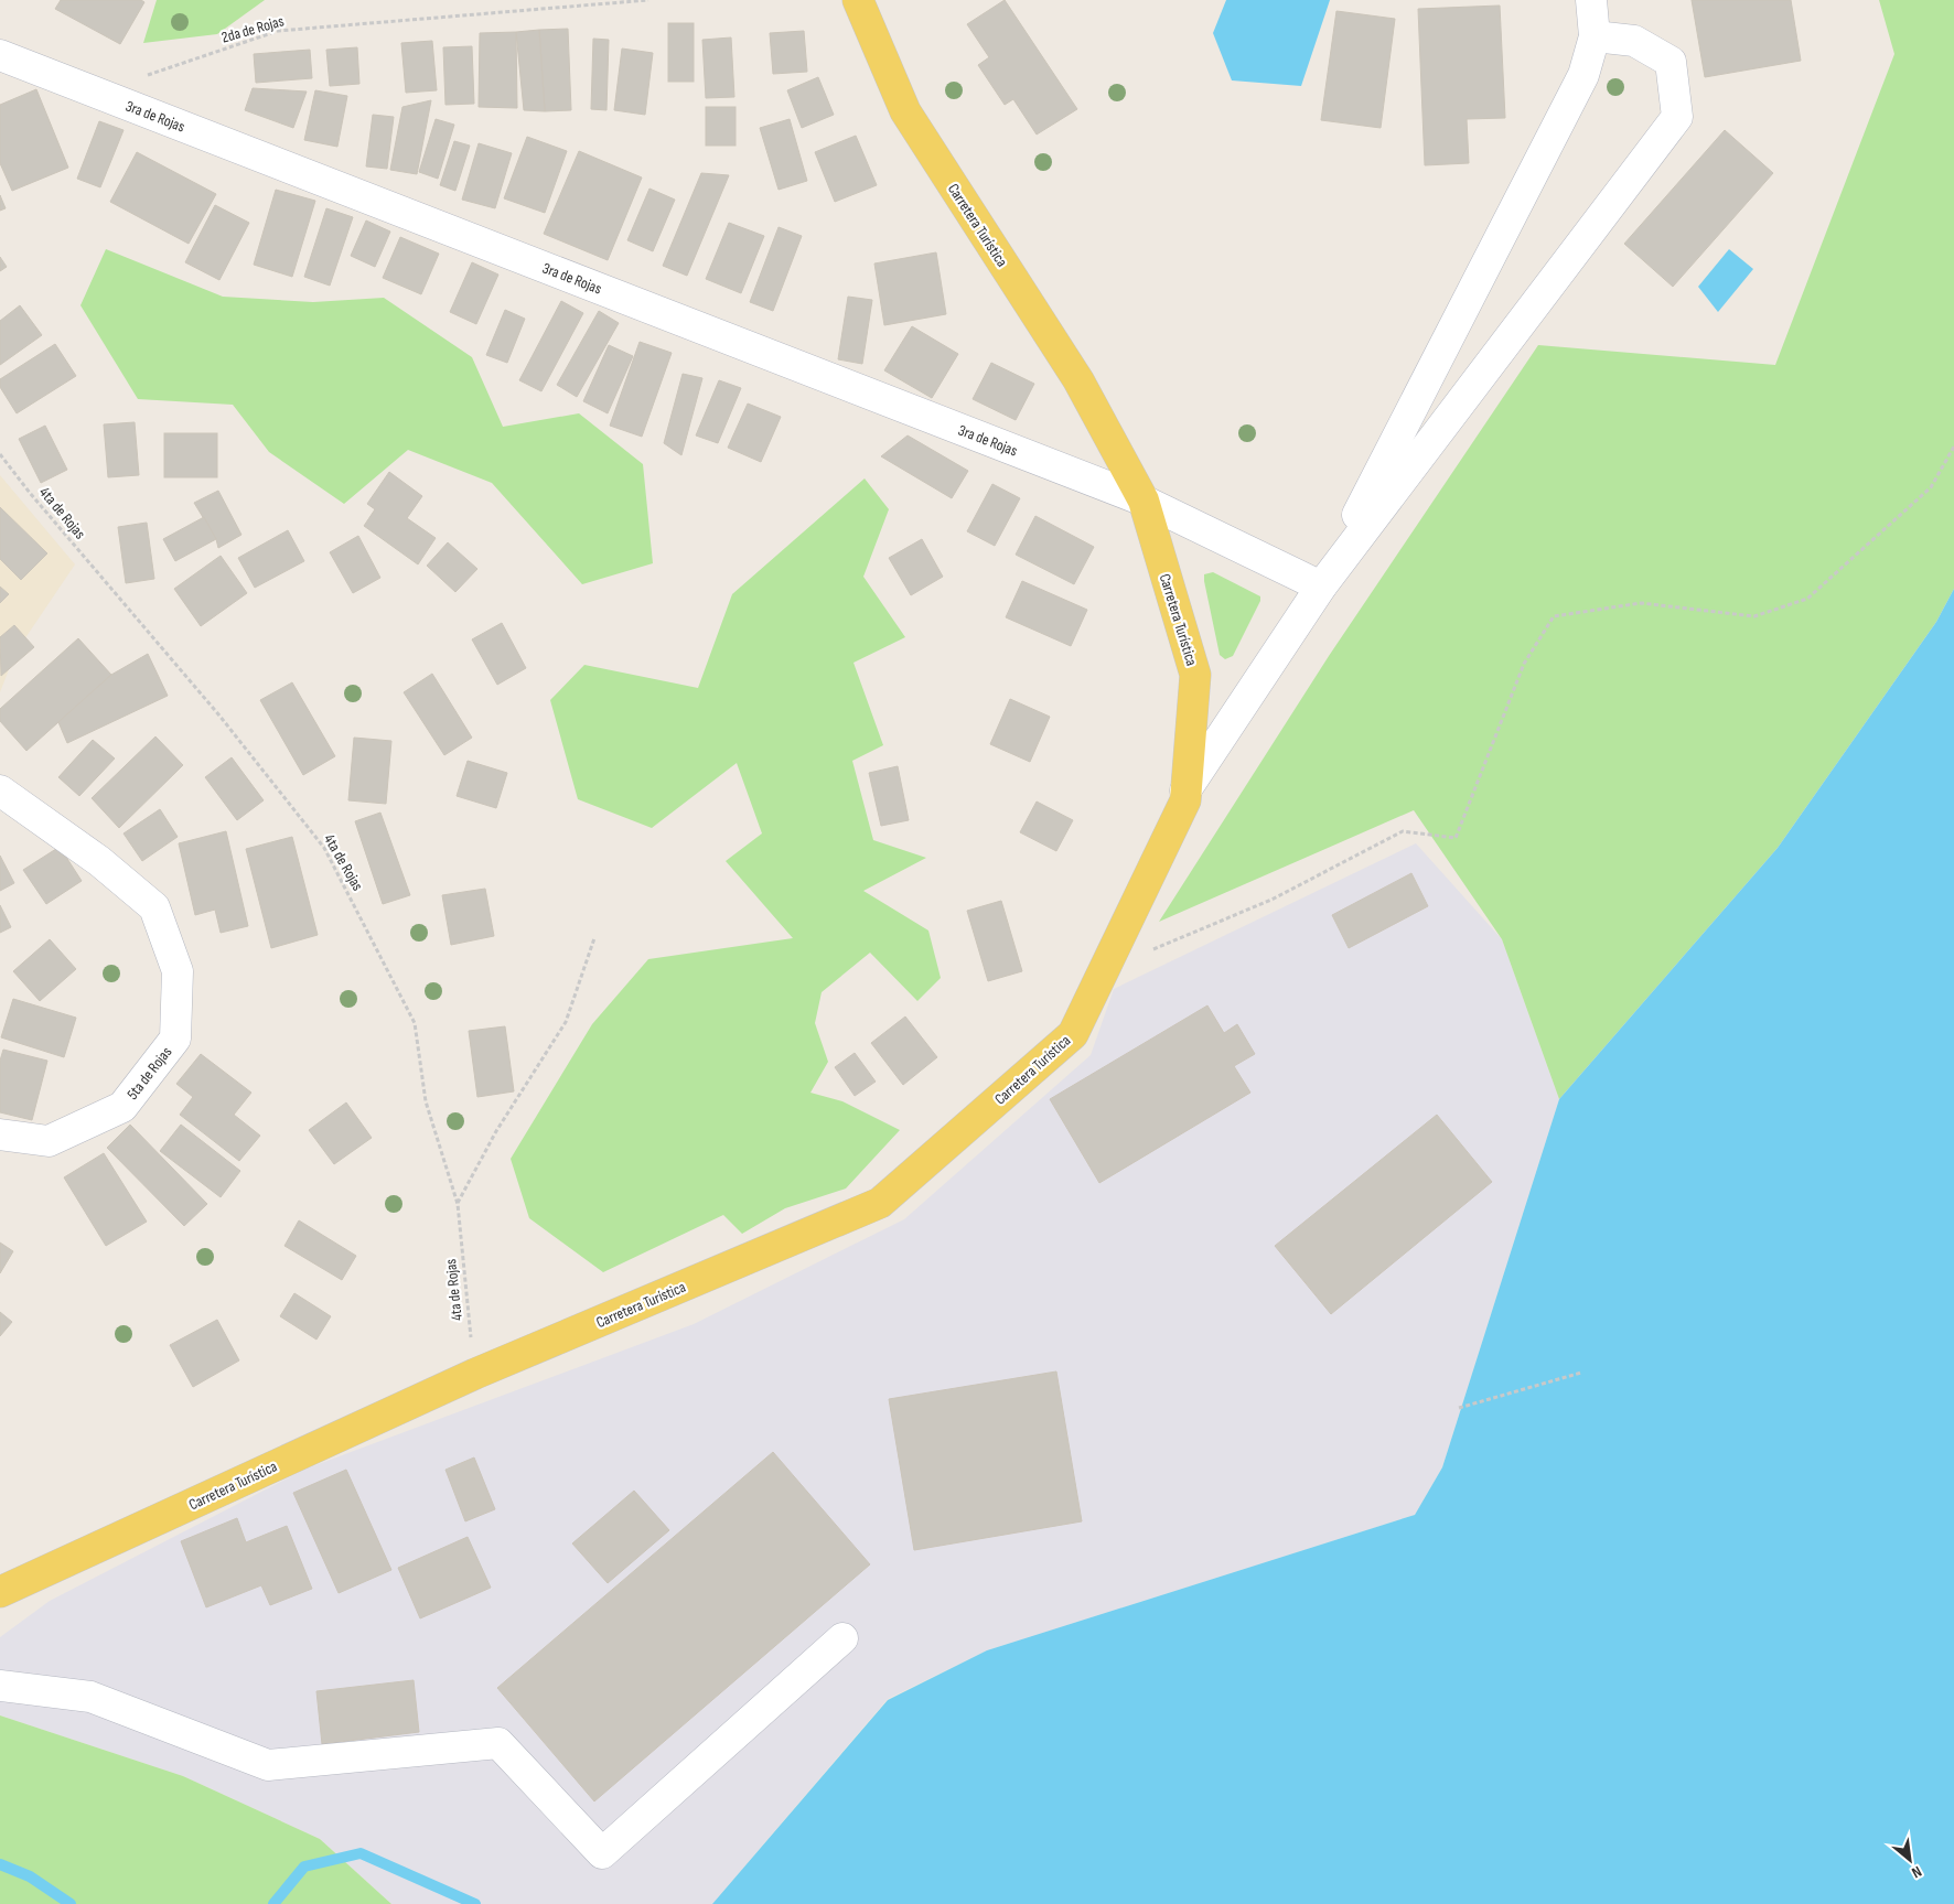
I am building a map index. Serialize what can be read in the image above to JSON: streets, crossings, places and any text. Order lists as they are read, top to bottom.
{
  "streets": {
    "main road": ["Carretera Turística"],
    "street": ["3ra de Rojas", "5ta de Rojas"],
    "path": ["2da de Rojas", "4ta de Rojas"]
  },
  "crossings": [
    ["3ra de Rojas", "Carretera Turística"],
    ["Carretera Turística", "4ta de Rojas"]
  ],
  "north": "bottom right"
}
